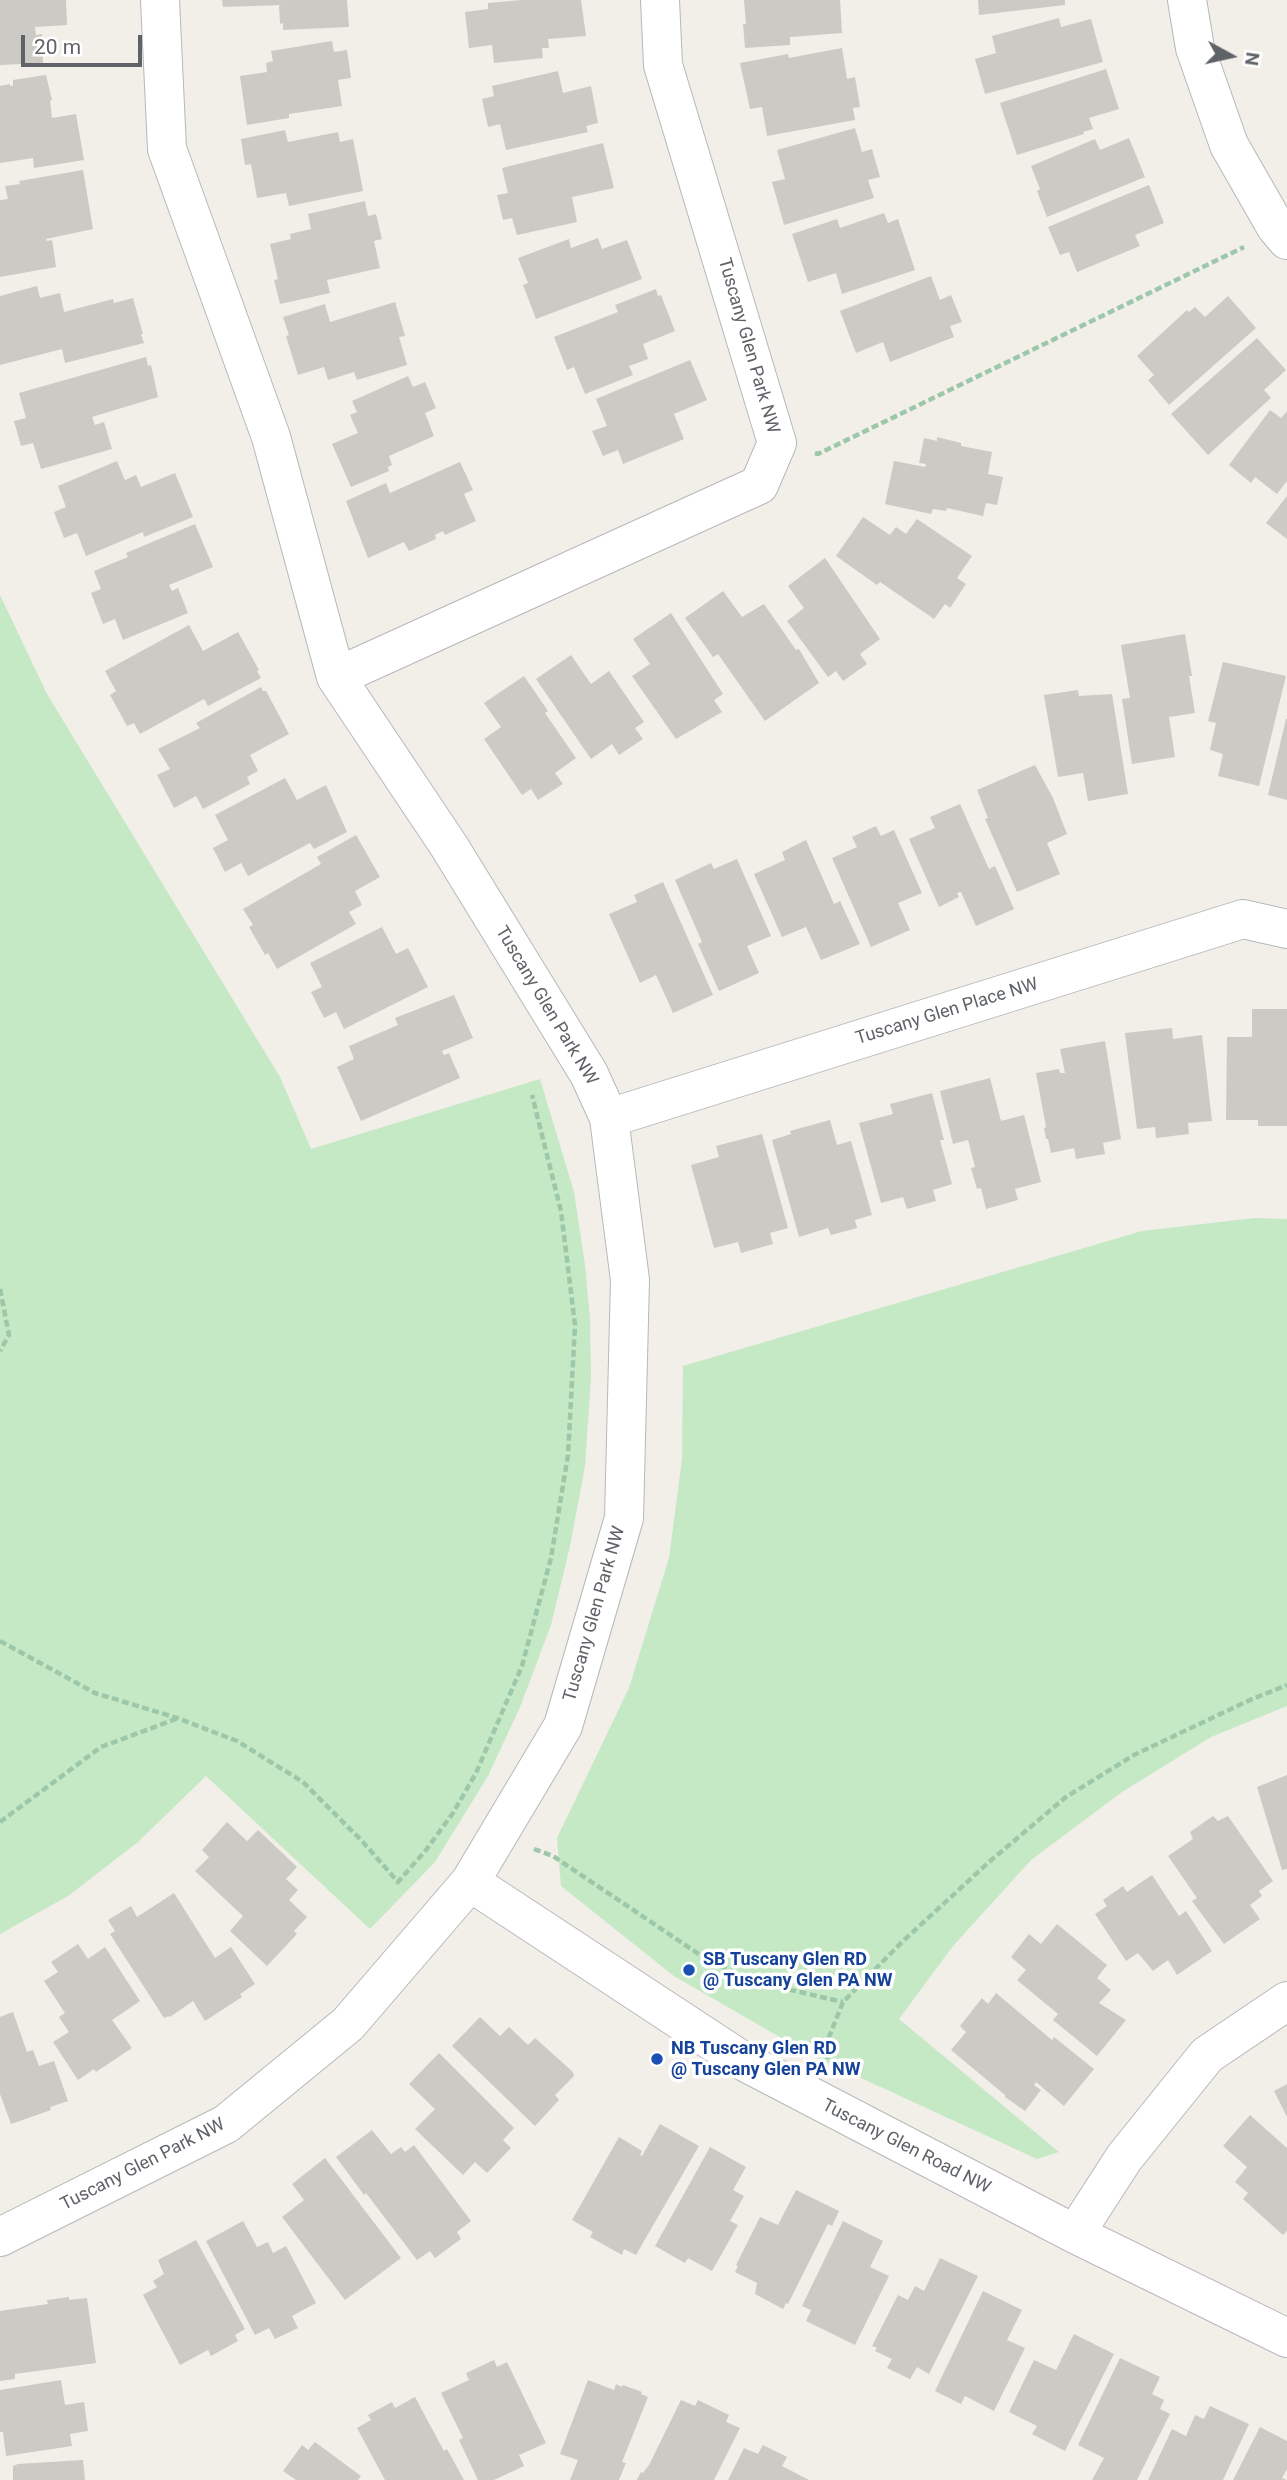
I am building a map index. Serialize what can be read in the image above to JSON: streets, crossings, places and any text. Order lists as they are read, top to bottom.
{
  "streets": {
    "street": ["Tuscany Glen Park NW", "Tuscany Glen Place NW", "Tuscany Glen Road NW"]
  },
  "crossings": [
    ["Tuscany Glen Park NW", "Tuscany Glen Place NW"],
    ["Tuscany Glen Park NW", "Tuscany Glen Road NW"]
  ],
  "places": ["SB Tuscany Glen RD @ Tuscany Glen PA NW", "NB Tuscany Glen RD @ Tuscany Glen PA NW"],
  "scale_bar": "20 m",
  "north": "right"
}
